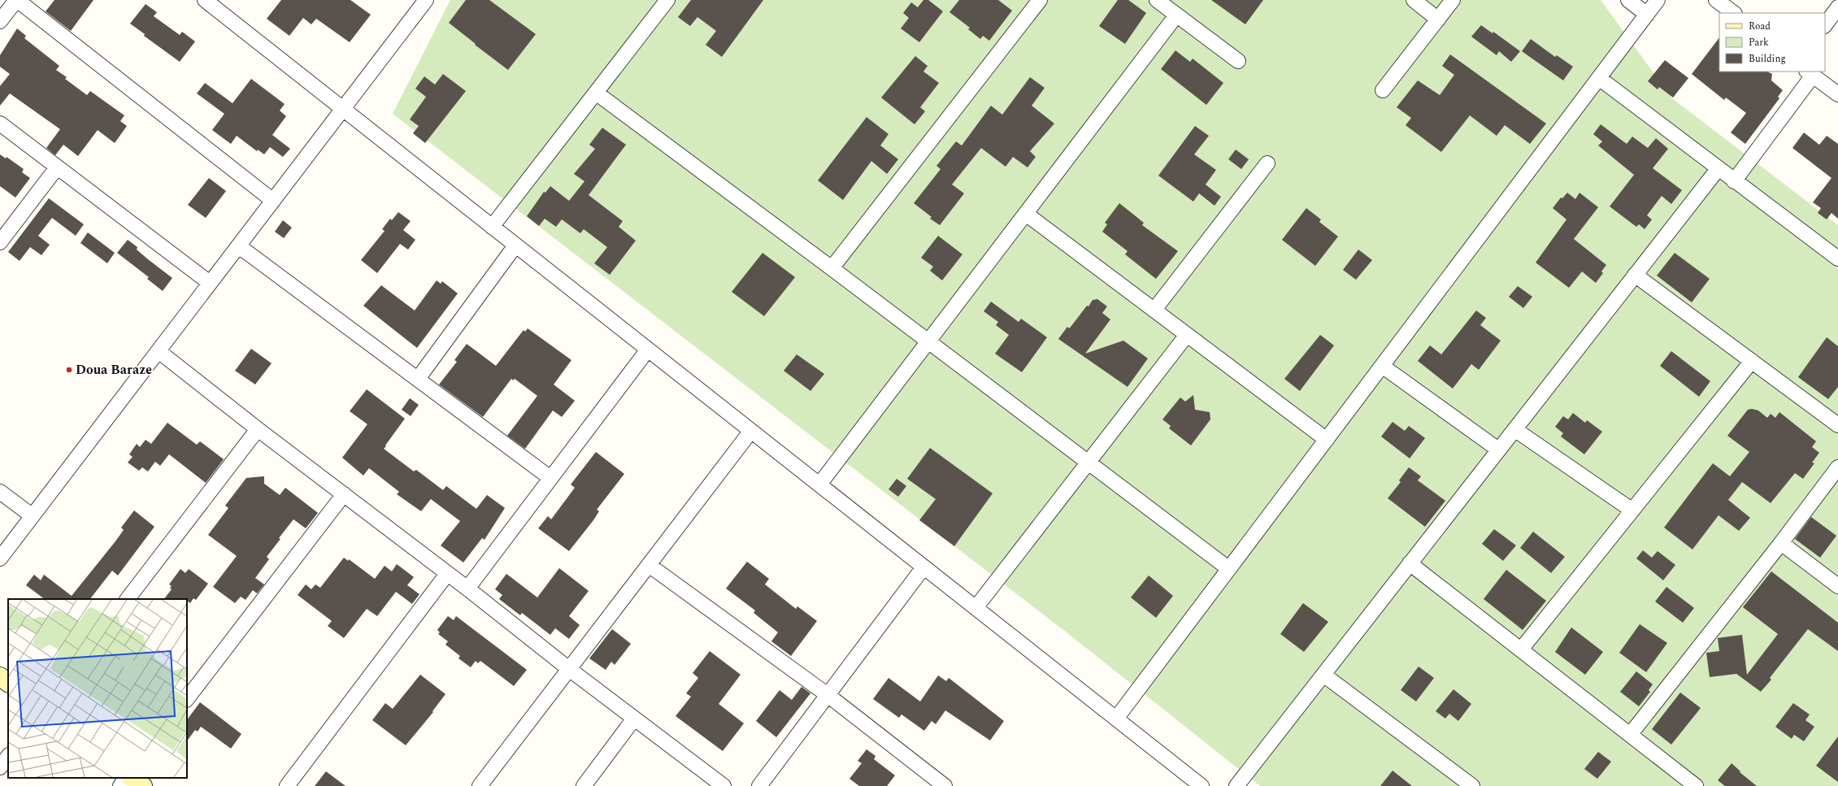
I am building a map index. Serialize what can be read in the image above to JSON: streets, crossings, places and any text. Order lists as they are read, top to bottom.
{
  "places": ["Doua Baraze"],
  "legend": ["Road", "Park", "Building"]
}
